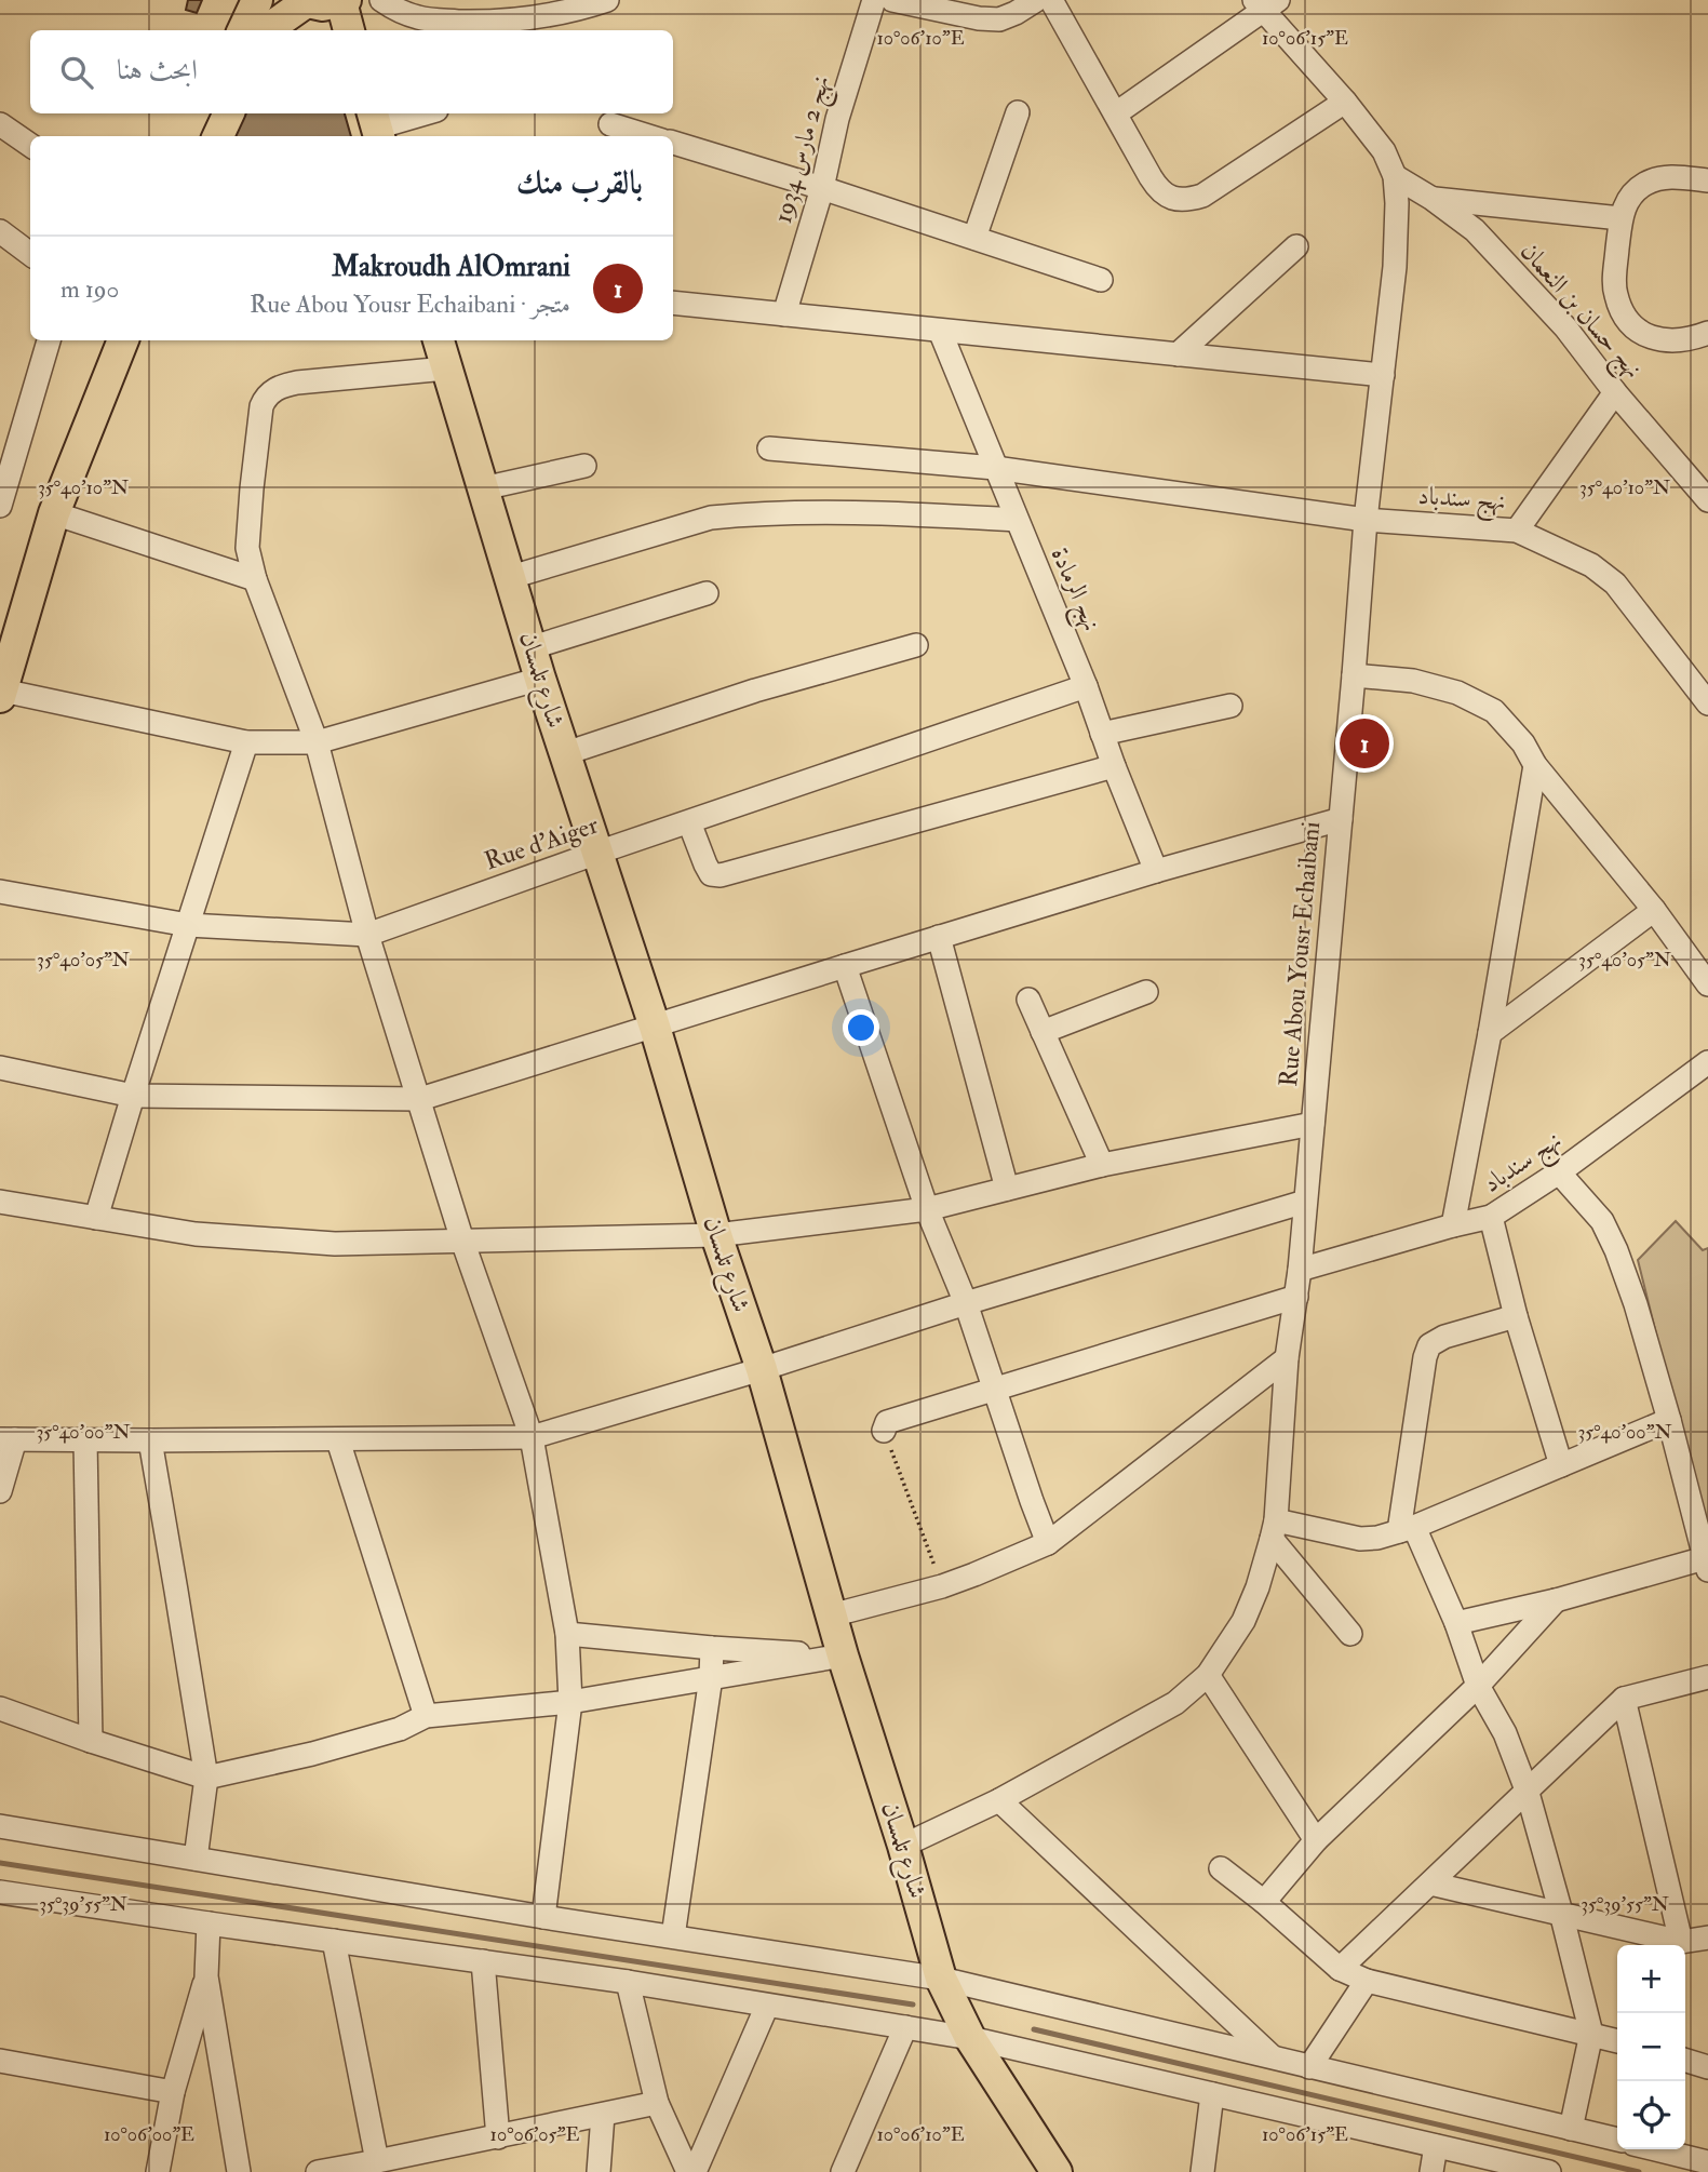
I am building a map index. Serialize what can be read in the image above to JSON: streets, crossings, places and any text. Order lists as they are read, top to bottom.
{
  "streets": {
    "main road": ["شارع تلمسان"],
    "street": [
      "نهج 2 مارس 1934",
      "نهج حسان بن النعمان",
      "نهج سندباد",
      "نهج الرمادة",
      "Rue d'Aiger",
      "Rue Abou Yousr Echaibani"
    ]
  },
  "crossings": [
    ["نهج سندباد", "نهج الرمادة"],
    ["نهج سندباد", "Rue Abou Yousr Echaibani"],
    ["نهج الرمادة", "Rue d'Aiger"],
    ["شارع تلمسان", "Rue d'Aiger"],
    ["شارع تلمسان", "Rue Abou Yousr Echaibani"]
  ],
  "page": {
    "search": "ابحث هنا",
    "heading": "بالقرب منك",
    "list": [
      {
        "mark": "1",
        "name": "Makroudh AlOmrani",
        "note": "متجر · Rue Abou Yousr Echaibani",
        "value": "190 m"
      }
    ],
    "pins": "1",
    "map_buttons": ["+", "−"]
  },
  "coordinates": [
    "10°06'10\"E",
    "10°06'15\"E",
    "35°40'10\"N",
    "35°40'05\"N",
    "35°40'00\"N",
    "35°39'55\"N",
    "10°06'00\"E",
    "10°06'05\"E"
  ]
}
